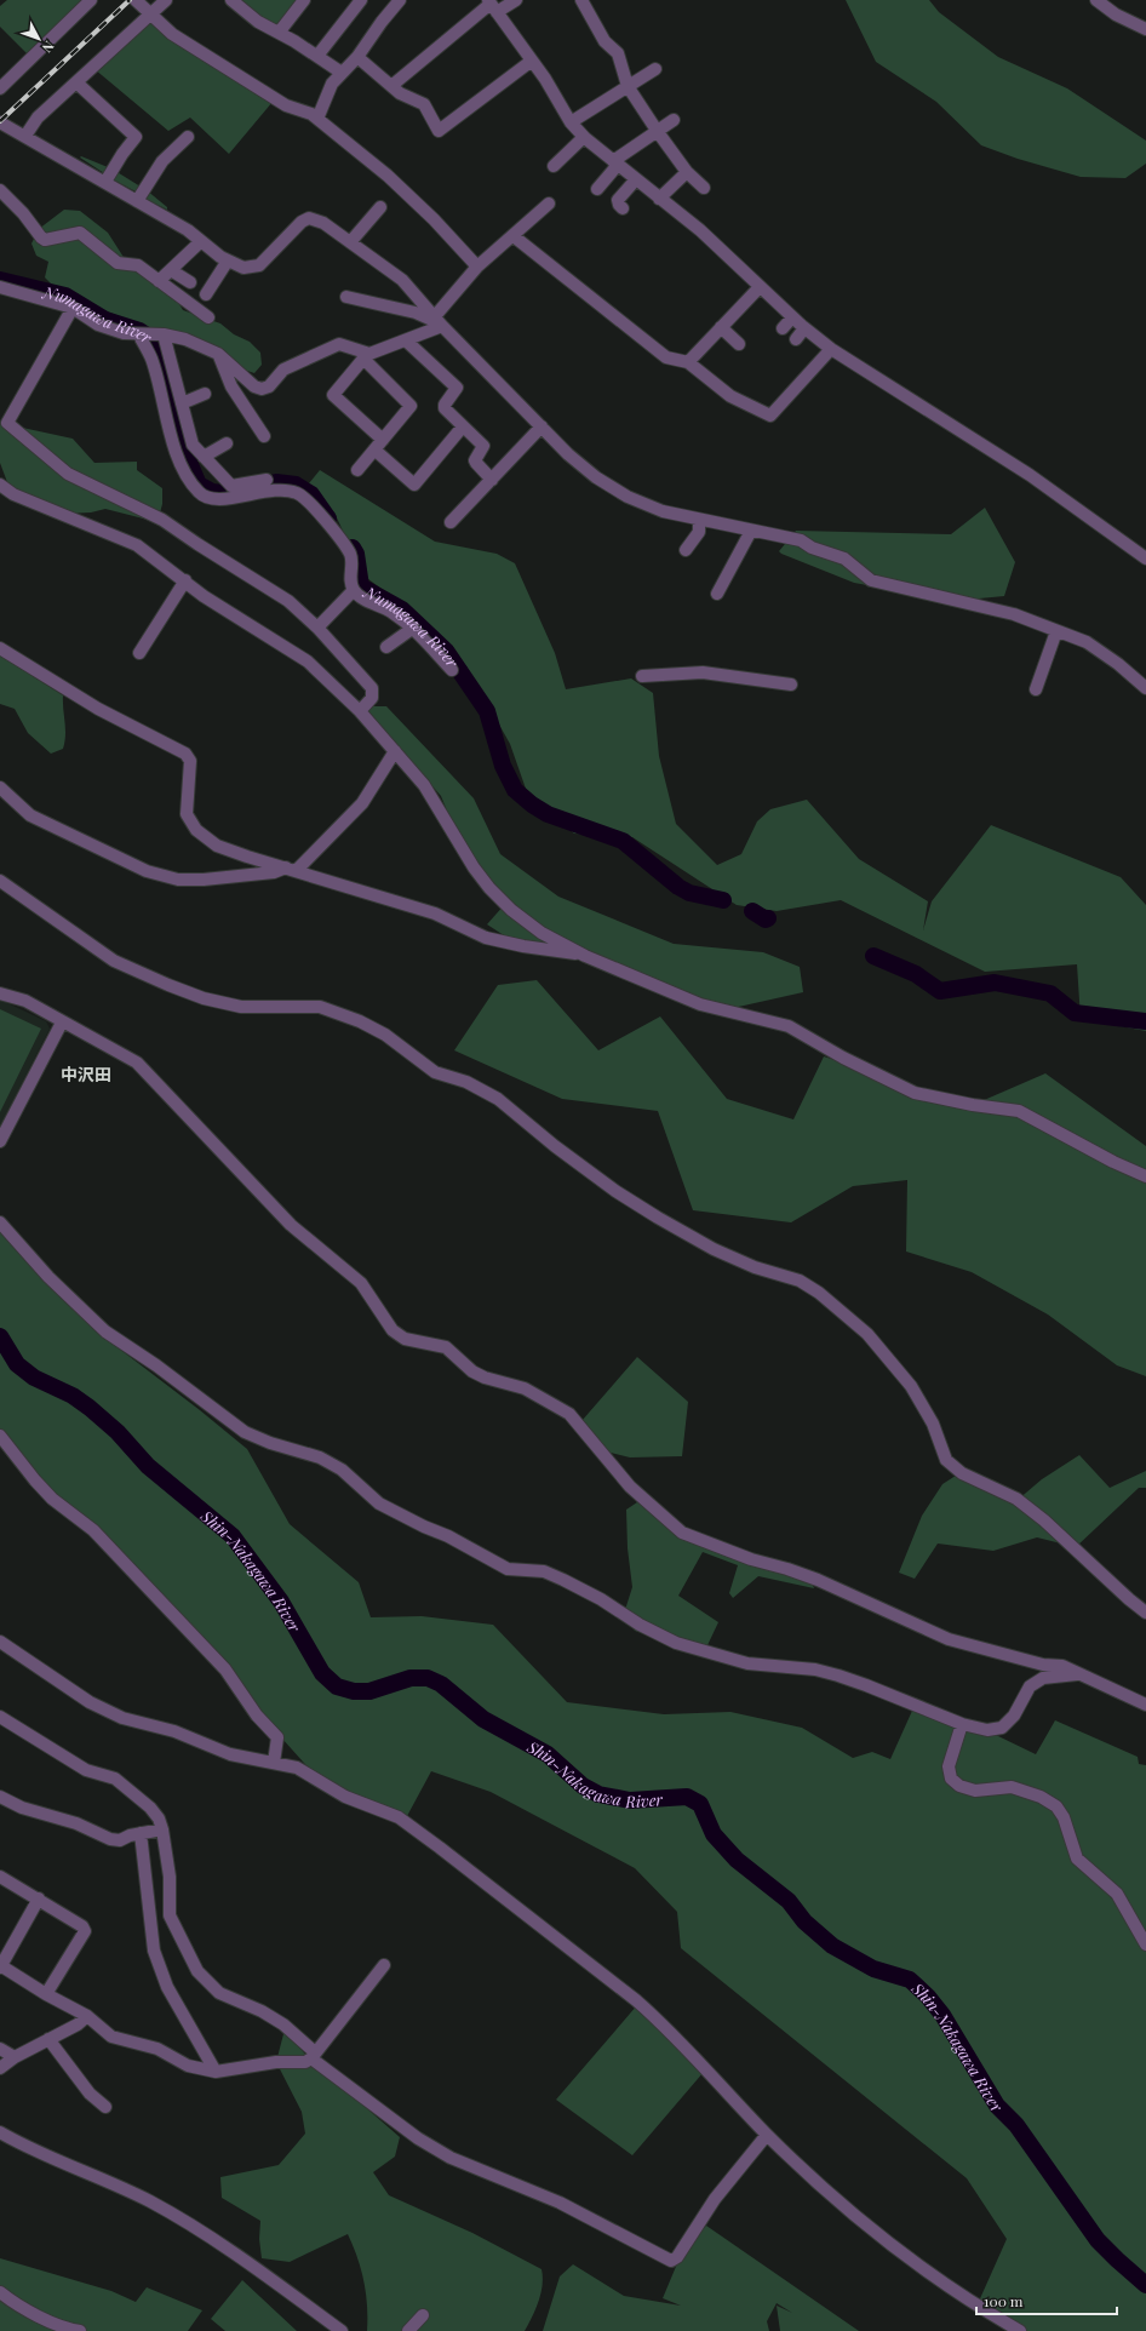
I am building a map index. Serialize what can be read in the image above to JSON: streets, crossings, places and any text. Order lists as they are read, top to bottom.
{
  "districts": ["中沢田"],
  "water": ["Numagawa River", "Shin-Nakagawa River"],
  "scale_bar": "100 m",
  "north": "bottom right"
}
